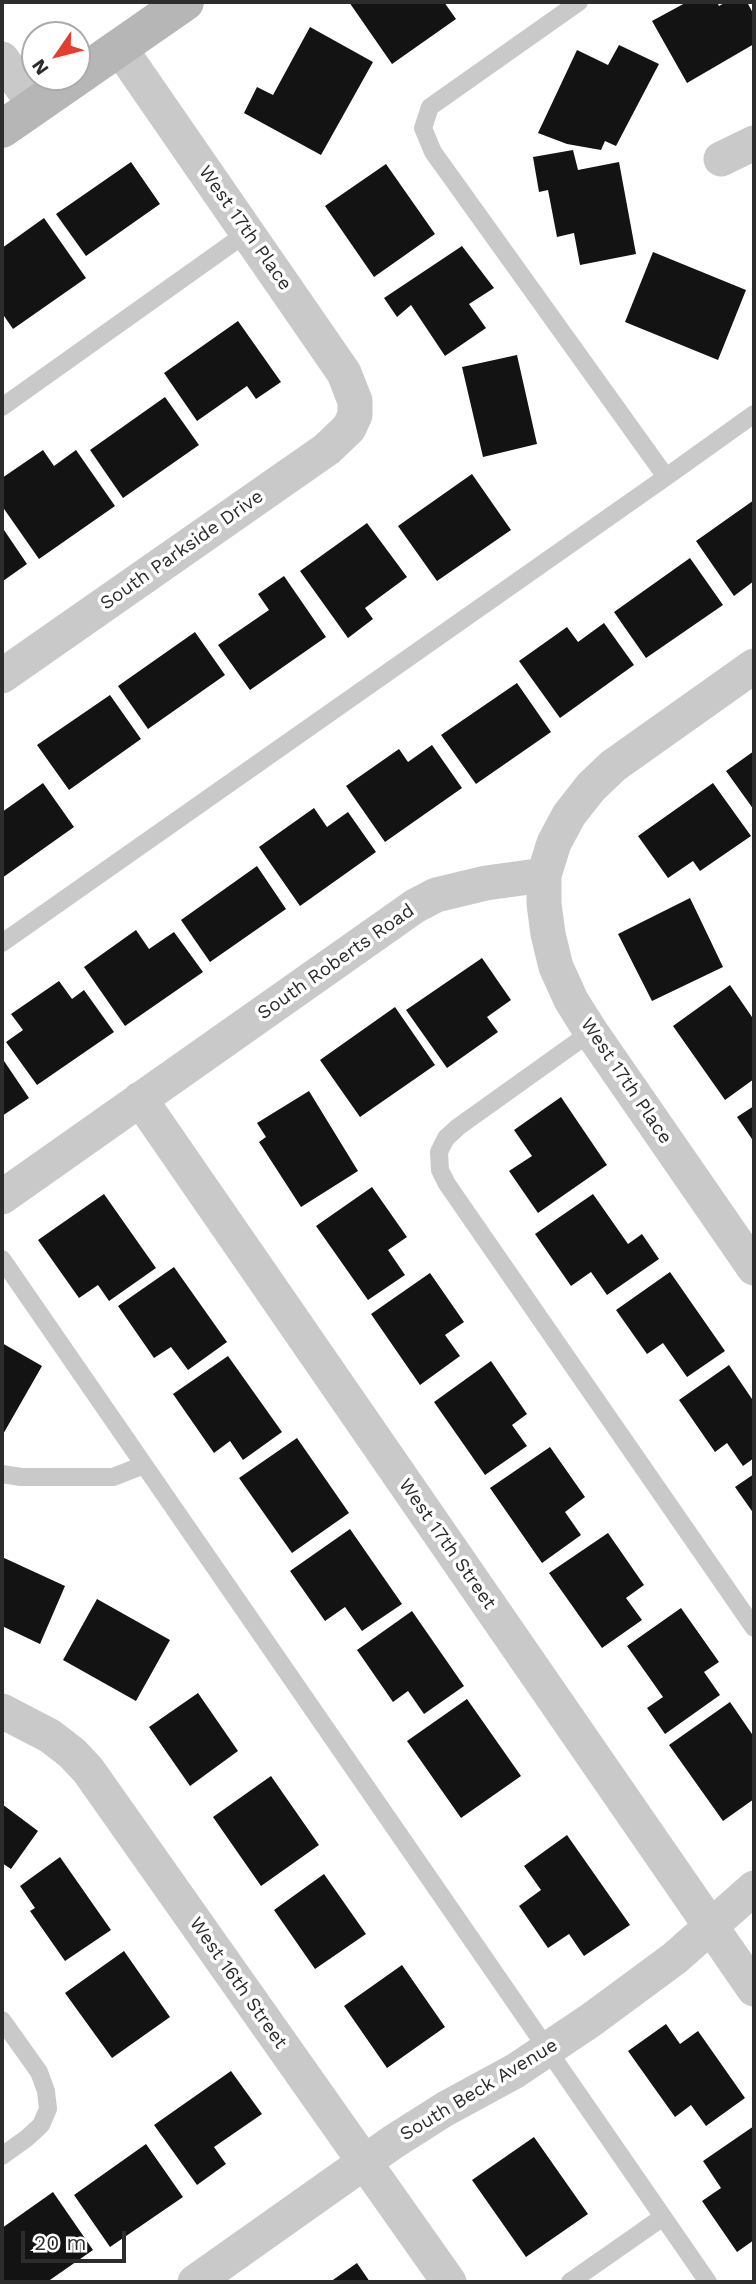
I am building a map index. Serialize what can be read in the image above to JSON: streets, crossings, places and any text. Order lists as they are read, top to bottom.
{
  "streets": {
    "street": [
      "West 17th Place",
      "South Parkside Drive",
      "South Roberts Road",
      "West 17th Street",
      "West 16th Street",
      "South Beck Avenue"
    ]
  },
  "crossings": [
    ["West 17th Place", "South Parkside Drive"],
    ["West 17th Place", "South Roberts Road"],
    ["South Roberts Road", "West 17th Street"],
    ["West 17th Street", "South Beck Avenue"],
    ["West 16th Street", "South Beck Avenue"]
  ],
  "scale_bar": "20 m",
  "north": "bottom left"
}
